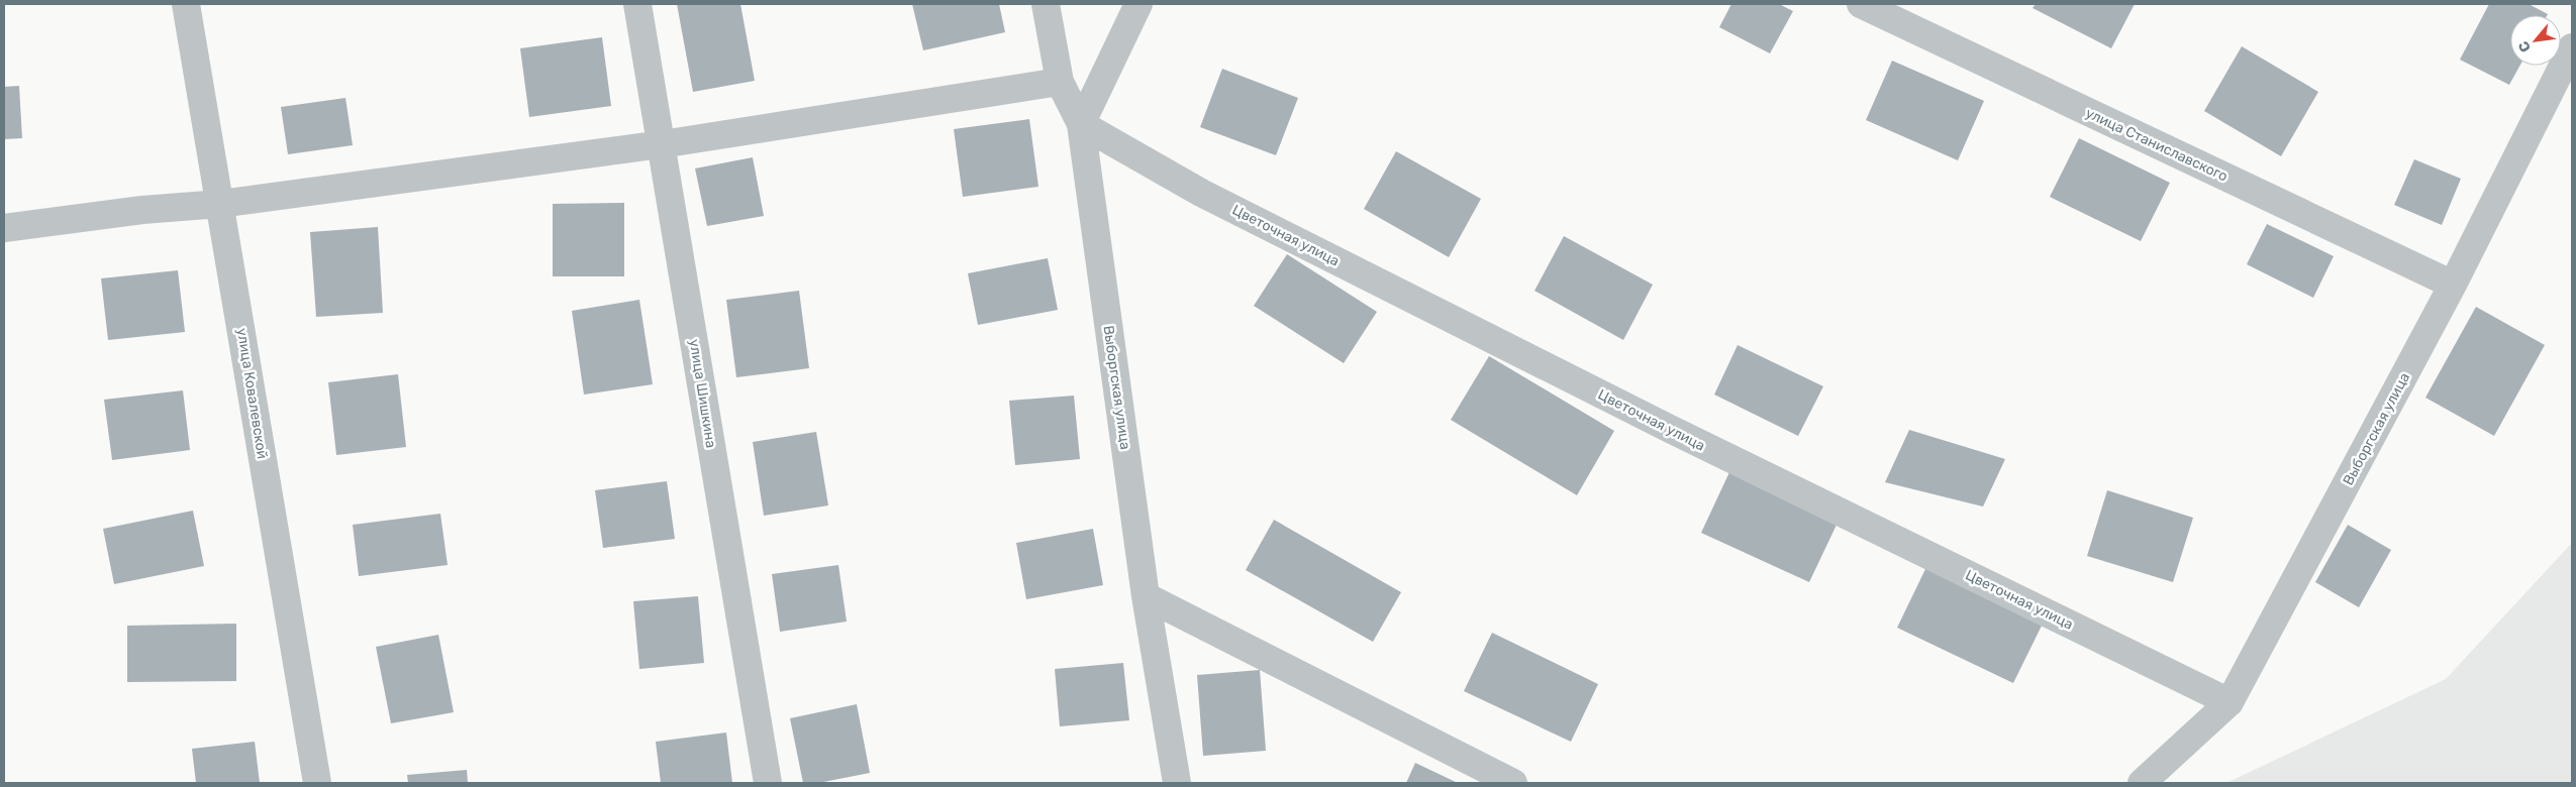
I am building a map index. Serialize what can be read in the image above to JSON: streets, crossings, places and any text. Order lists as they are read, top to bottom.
{
  "streets": {
    "street": [
      "улица Станиславского",
      "Цветочная улица",
      "Выборгская улица",
      "улица Ковалевской",
      "улица Шишкина"
    ]
  },
  "crossings": [
    ["улица Станиславского", "Выборгская улица"],
    ["Цветочная улица", "Выборгская улица"]
  ],
  "north": "bottom left"
}
